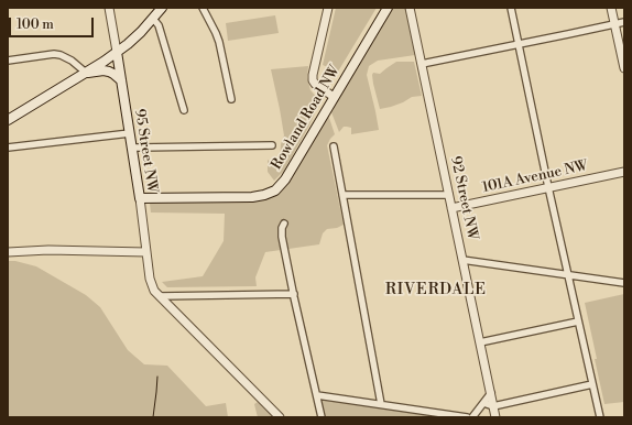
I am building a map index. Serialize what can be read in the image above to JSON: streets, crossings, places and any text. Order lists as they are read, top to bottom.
{
  "streets": {
    "main road": ["Rowland Road NW", "95 Street NW"],
    "street": ["101A Avenue NW", "92 Street NW"]
  },
  "crossings": [
    ["Rowland Road NW", "95 Street NW"],
    ["101A Avenue NW", "92 Street NW"]
  ],
  "districts": ["RIVERDALE"],
  "scale_bar": "100 m"
}
